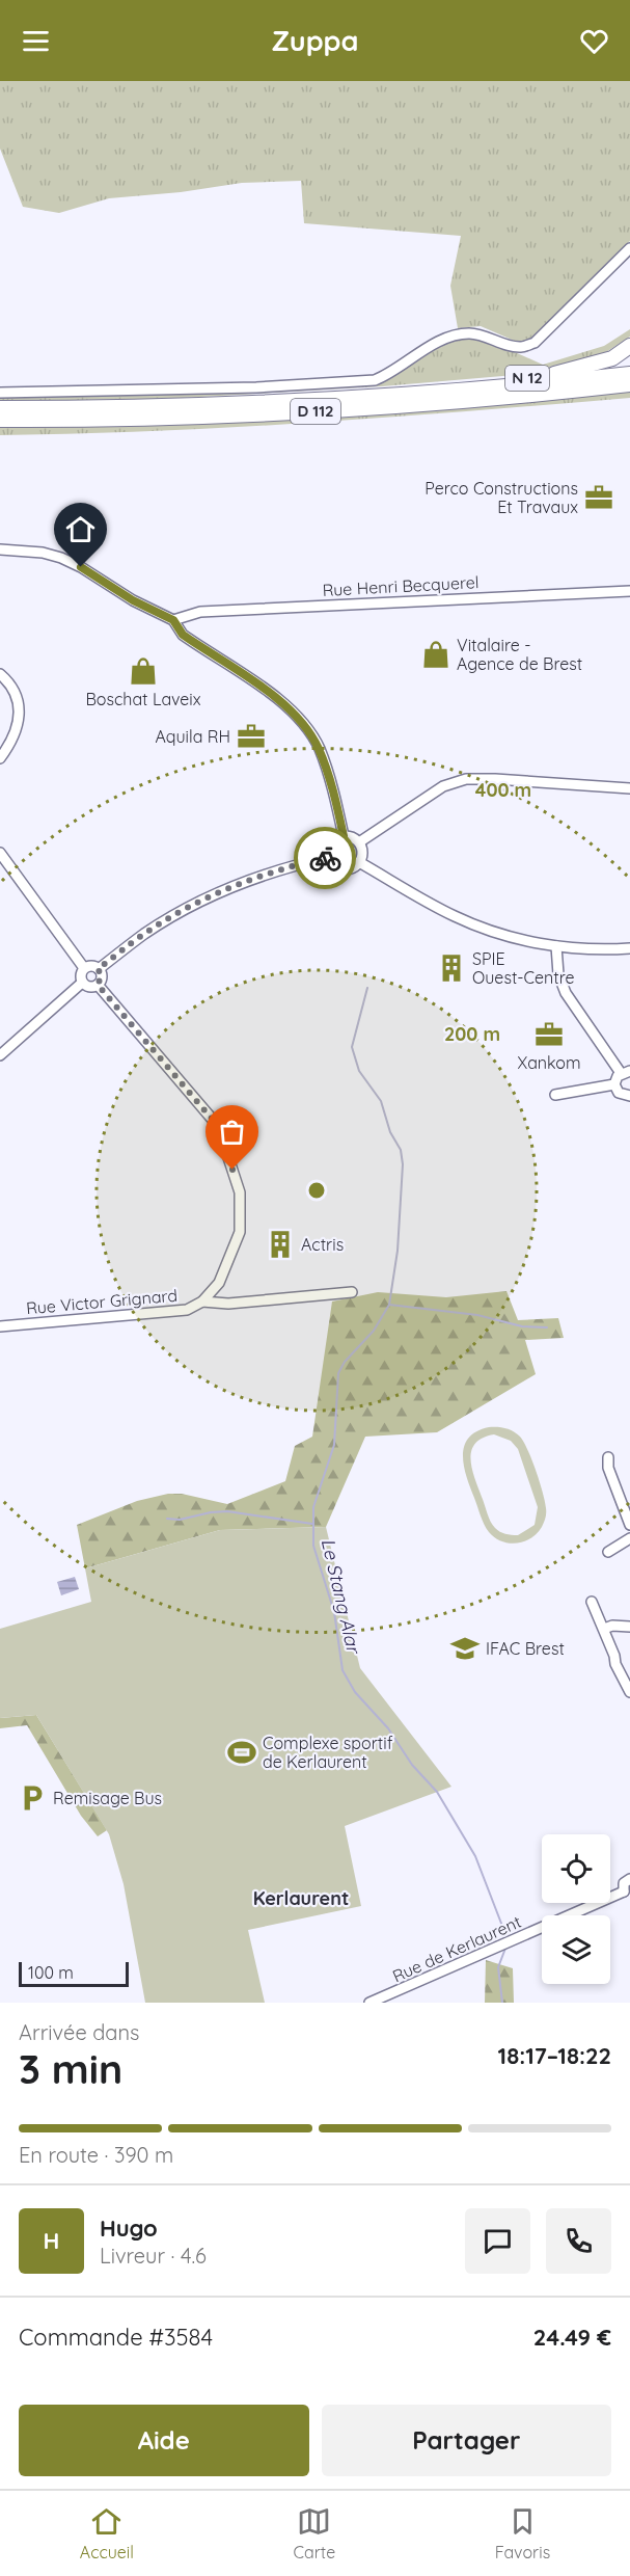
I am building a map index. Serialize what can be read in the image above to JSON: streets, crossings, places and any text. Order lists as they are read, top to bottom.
{
  "streets": {
    "highway": ["N 12", "D 112"],
    "street": ["Rue Henri Becquerel", "Rue Victor Grignard", "Rue de Kerlaurent"]
  },
  "crossings": [
    ["N 12", "D 112"]
  ],
  "districts": ["Kerlaurent"],
  "water": ["Le Stang Alar"],
  "places": {
    "office": ["Perco Constructions Et Travaux", "Aquila RH", "Xankom"],
    "shop": ["Vitalaire - Agence de Brest", "Boschat Laveix"],
    "building": ["SPIE Ouest-Centre", "Actris"],
    "school or university": ["IFAC Brest"],
    "sports": ["Complexe sportif de Kerlaurent"],
    "parking": ["Remisage Bus"]
  },
  "scale_bar": "100 m",
  "page": {
    "header": "Zuppa",
    "scale": "100 m",
    "heading": ["3 min", "Arrivée dans", "18:17–18:22"],
    "panel": [
      "Hugo",
      "Livreur · 4.6",
      "Commande #3584",
      "24.49 €"
    ],
    "bar": "En route · 390 m",
    "round": "H",
    "buttons": ["Aide", "Partager"],
    "tabs": ["Accueil", "Carte", "Favoris"]
  },
  "rings": ["400 m", "200 m"]
}
